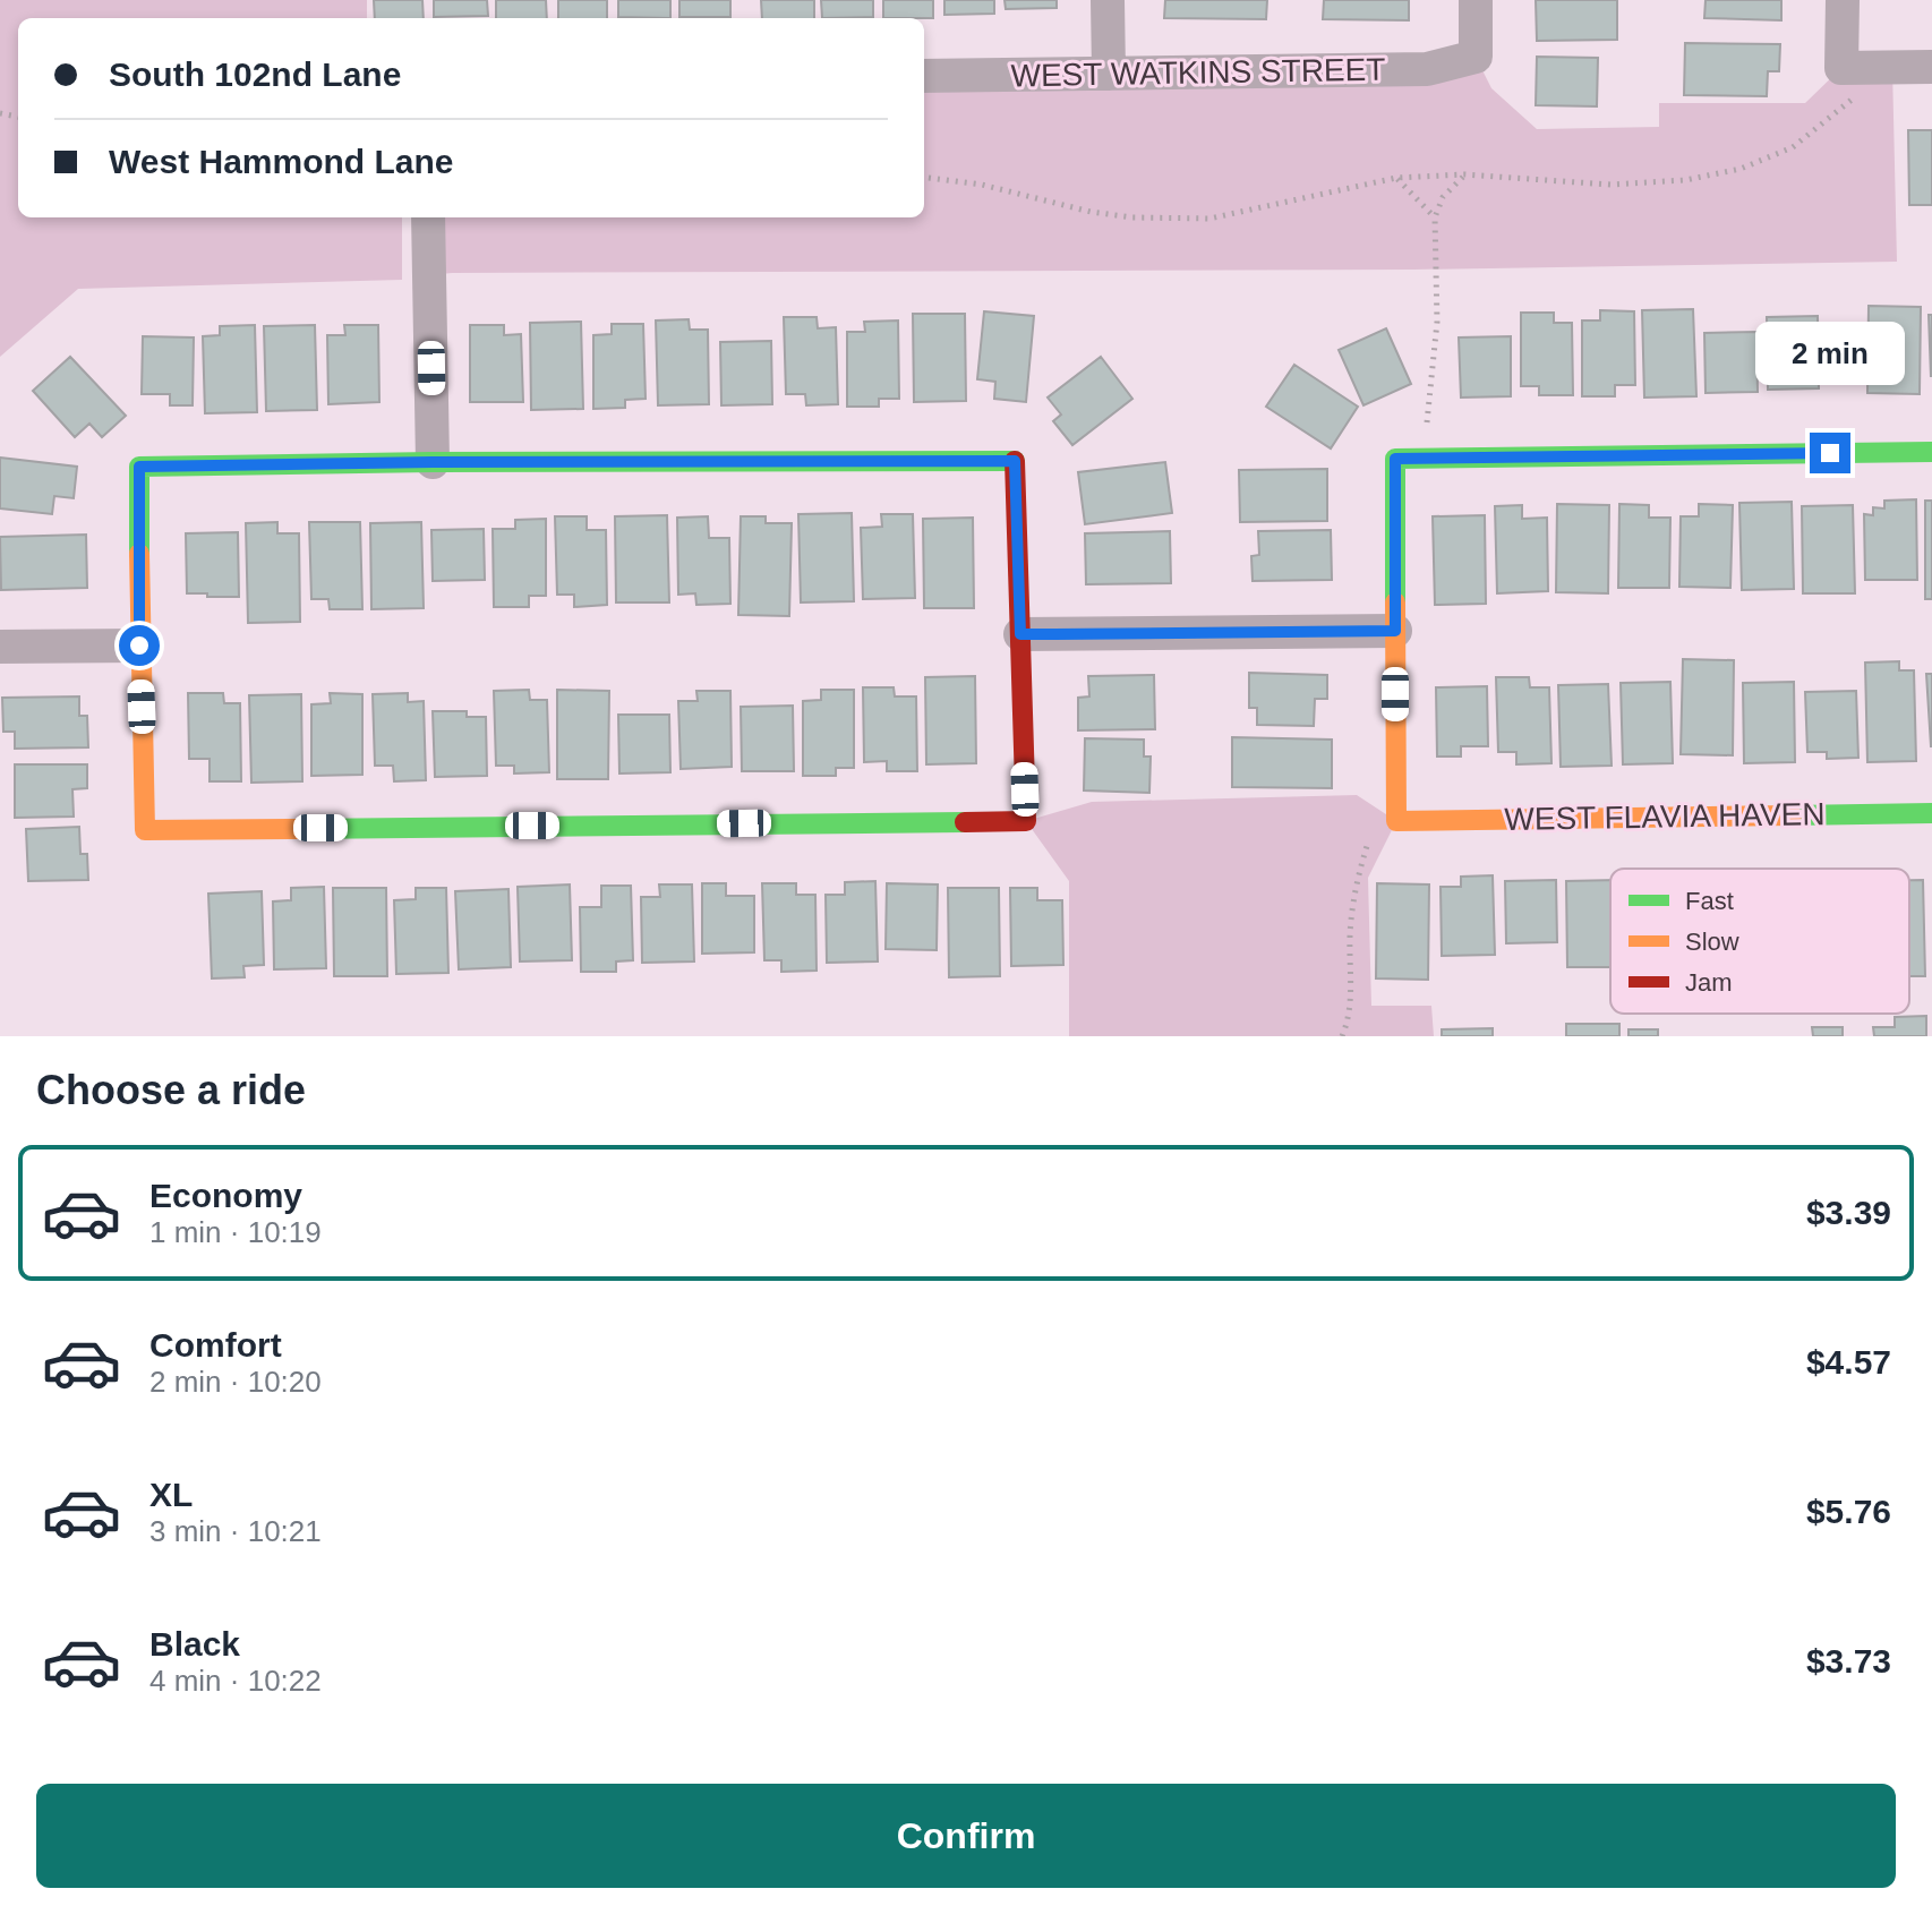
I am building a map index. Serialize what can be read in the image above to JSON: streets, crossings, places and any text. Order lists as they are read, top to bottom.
{
  "streets": {
    "street": ["WEST WATKINS STREET", "WEST FLAVIA HAVEN"]
  },
  "legend": ["Fast", "Slow", "Jam"],
  "page": {
    "banner": ["South 102nd Lane", "West Hammond Lane"],
    "bubble": "2 min",
    "heading": "Choose a ride",
    "list": [
      {
        "name": "Economy",
        "note": "1 min · 10:19",
        "value": "$3.39"
      },
      {
        "name": "Comfort",
        "note": "2 min · 10:20",
        "value": "$4.57"
      },
      {
        "name": "XL",
        "note": "3 min · 10:21",
        "value": "$5.76"
      },
      {
        "name": "Black",
        "note": "4 min · 10:22",
        "value": "$3.73"
      }
    ],
    "buttons": "Confirm"
  }
}
